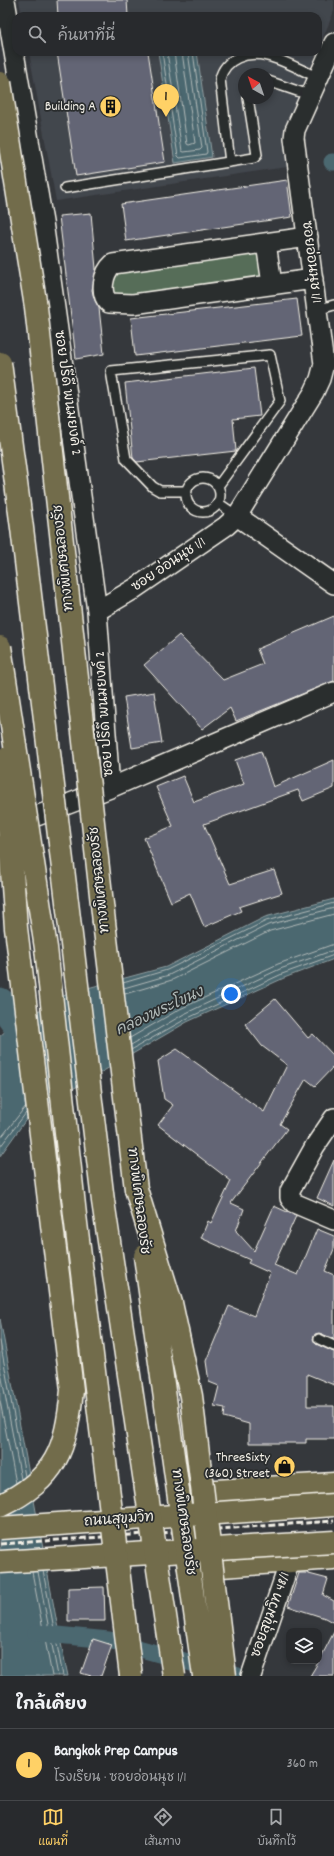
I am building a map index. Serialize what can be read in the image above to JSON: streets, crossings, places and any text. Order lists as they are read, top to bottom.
{
  "streets": {
    "main road": ["ทางพิเศษฉลองรัช", "ถนนสุขุมวิท"],
    "street": [
      "ซอยอ่อนนุช 1/1",
      "ซอย ปรีดี พนมยงค์ 2",
      "ซอย อ่อนนุช 1/1",
      "ซอยสุขุมวิท 48/1"
    ]
  },
  "crossings": [
    ["ซอยอ่อนนุช 1/1", "ซอย อ่อนนุช 1/1"],
    ["ซอย ปรีดี พนมยงค์ 2", "ซอย อ่อนนุช 1/1"]
  ],
  "water": ["คลองพระโขนง"],
  "places": {
    "building": ["Building A"],
    "shop": ["ThreeSixty (360) Street"]
  },
  "north": "top left",
  "page": {
    "search": "ค้นหาที่นี่",
    "pins": "1",
    "heading": "ใกล้เคียง",
    "list": [
      {
        "mark": "1",
        "name": "Bangkok Prep Campus",
        "note": "โรงเรียน · ซอยอ่อนนุช 1/1",
        "value": "360 m"
      }
    ],
    "nav": ["แผนที่", "เส้นทาง", "บันทึกไว้"]
  }
}
